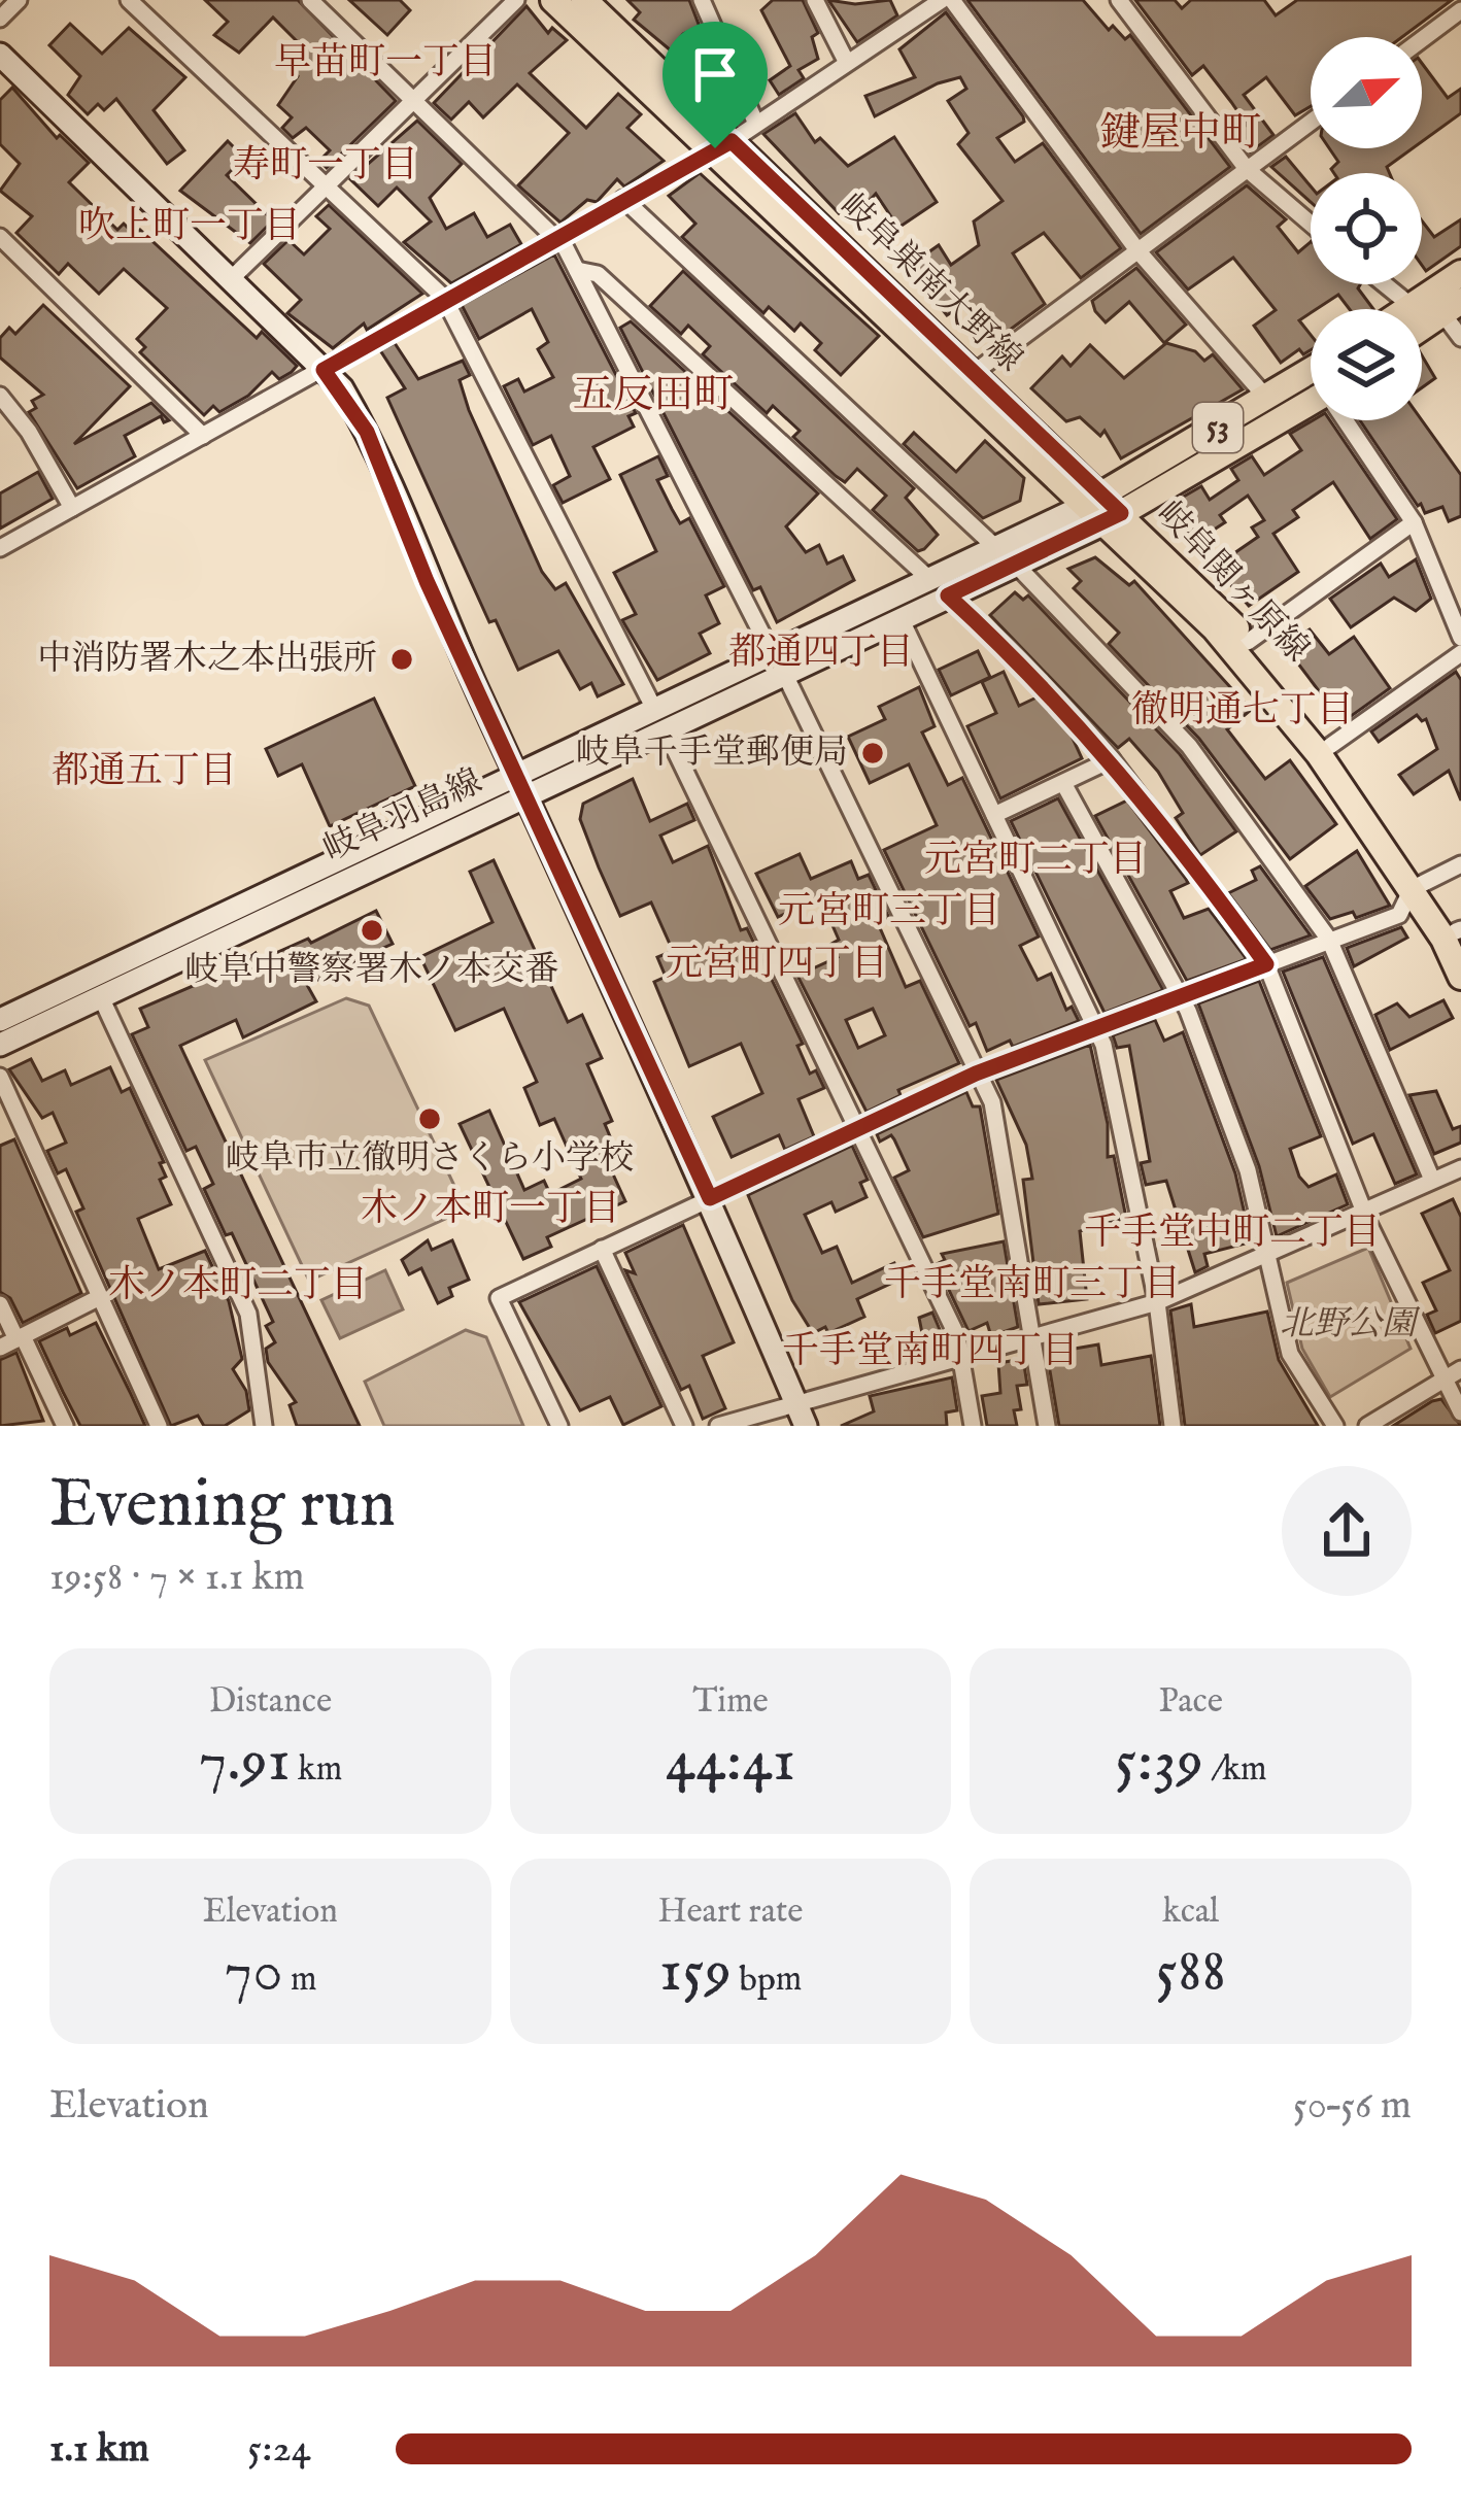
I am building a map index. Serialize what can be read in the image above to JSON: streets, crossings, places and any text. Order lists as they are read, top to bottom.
{
  "streets": {
    "main road": [
      "岐阜巣南大野線",
      "53",
      "岐阜関ヶ原線",
      "岐阜羽島線"
    ]
  },
  "crossings": [
    ["岐阜巣南大野線", "岐阜関ヶ原線"],
    ["岐阜巣南大野線", "岐阜羽島線"],
    ["岐阜関ヶ原線", "岐阜羽島線"]
  ],
  "districts": [
    "早苗町一丁目",
    "鍵屋中町",
    "寿町一丁目",
    "吹上町一丁目",
    "五反田町",
    "都通四丁目",
    "徹明通七丁目",
    "都通五丁目",
    "元宮町二丁目",
    "元宮町三丁目",
    "元宮町四丁目",
    "木ノ本町一丁目",
    "千手堂中町二丁目",
    "千手堂南町三丁目",
    "木ノ本町二丁目",
    "千手堂南町四丁目"
  ],
  "parks": ["北野公園"],
  "places": [
    "中消防署木之本出張所",
    "岐阜千手堂郵便局",
    "岐阜中警察署木ノ本交番",
    "岐阜市立徹明さくら小学校"
  ],
  "north": "top right",
  "page": {
    "heading": ["Evening run", "19:58 · 7 × 1.1 km"],
    "stats": [
      ["Distance", "7.91 km"],
      ["Time", "44:41"],
      ["Pace", "5:39 /km"],
      ["Elevation", "70 m"],
      ["Heart rate", "159 bpm"],
      ["kcal", "588"]
    ],
    "chart": ["Elevation", "50–56 m"],
    "list": [
      {
        "name": "1.1 km",
        "note": "5:24"
      }
    ]
  }
}
